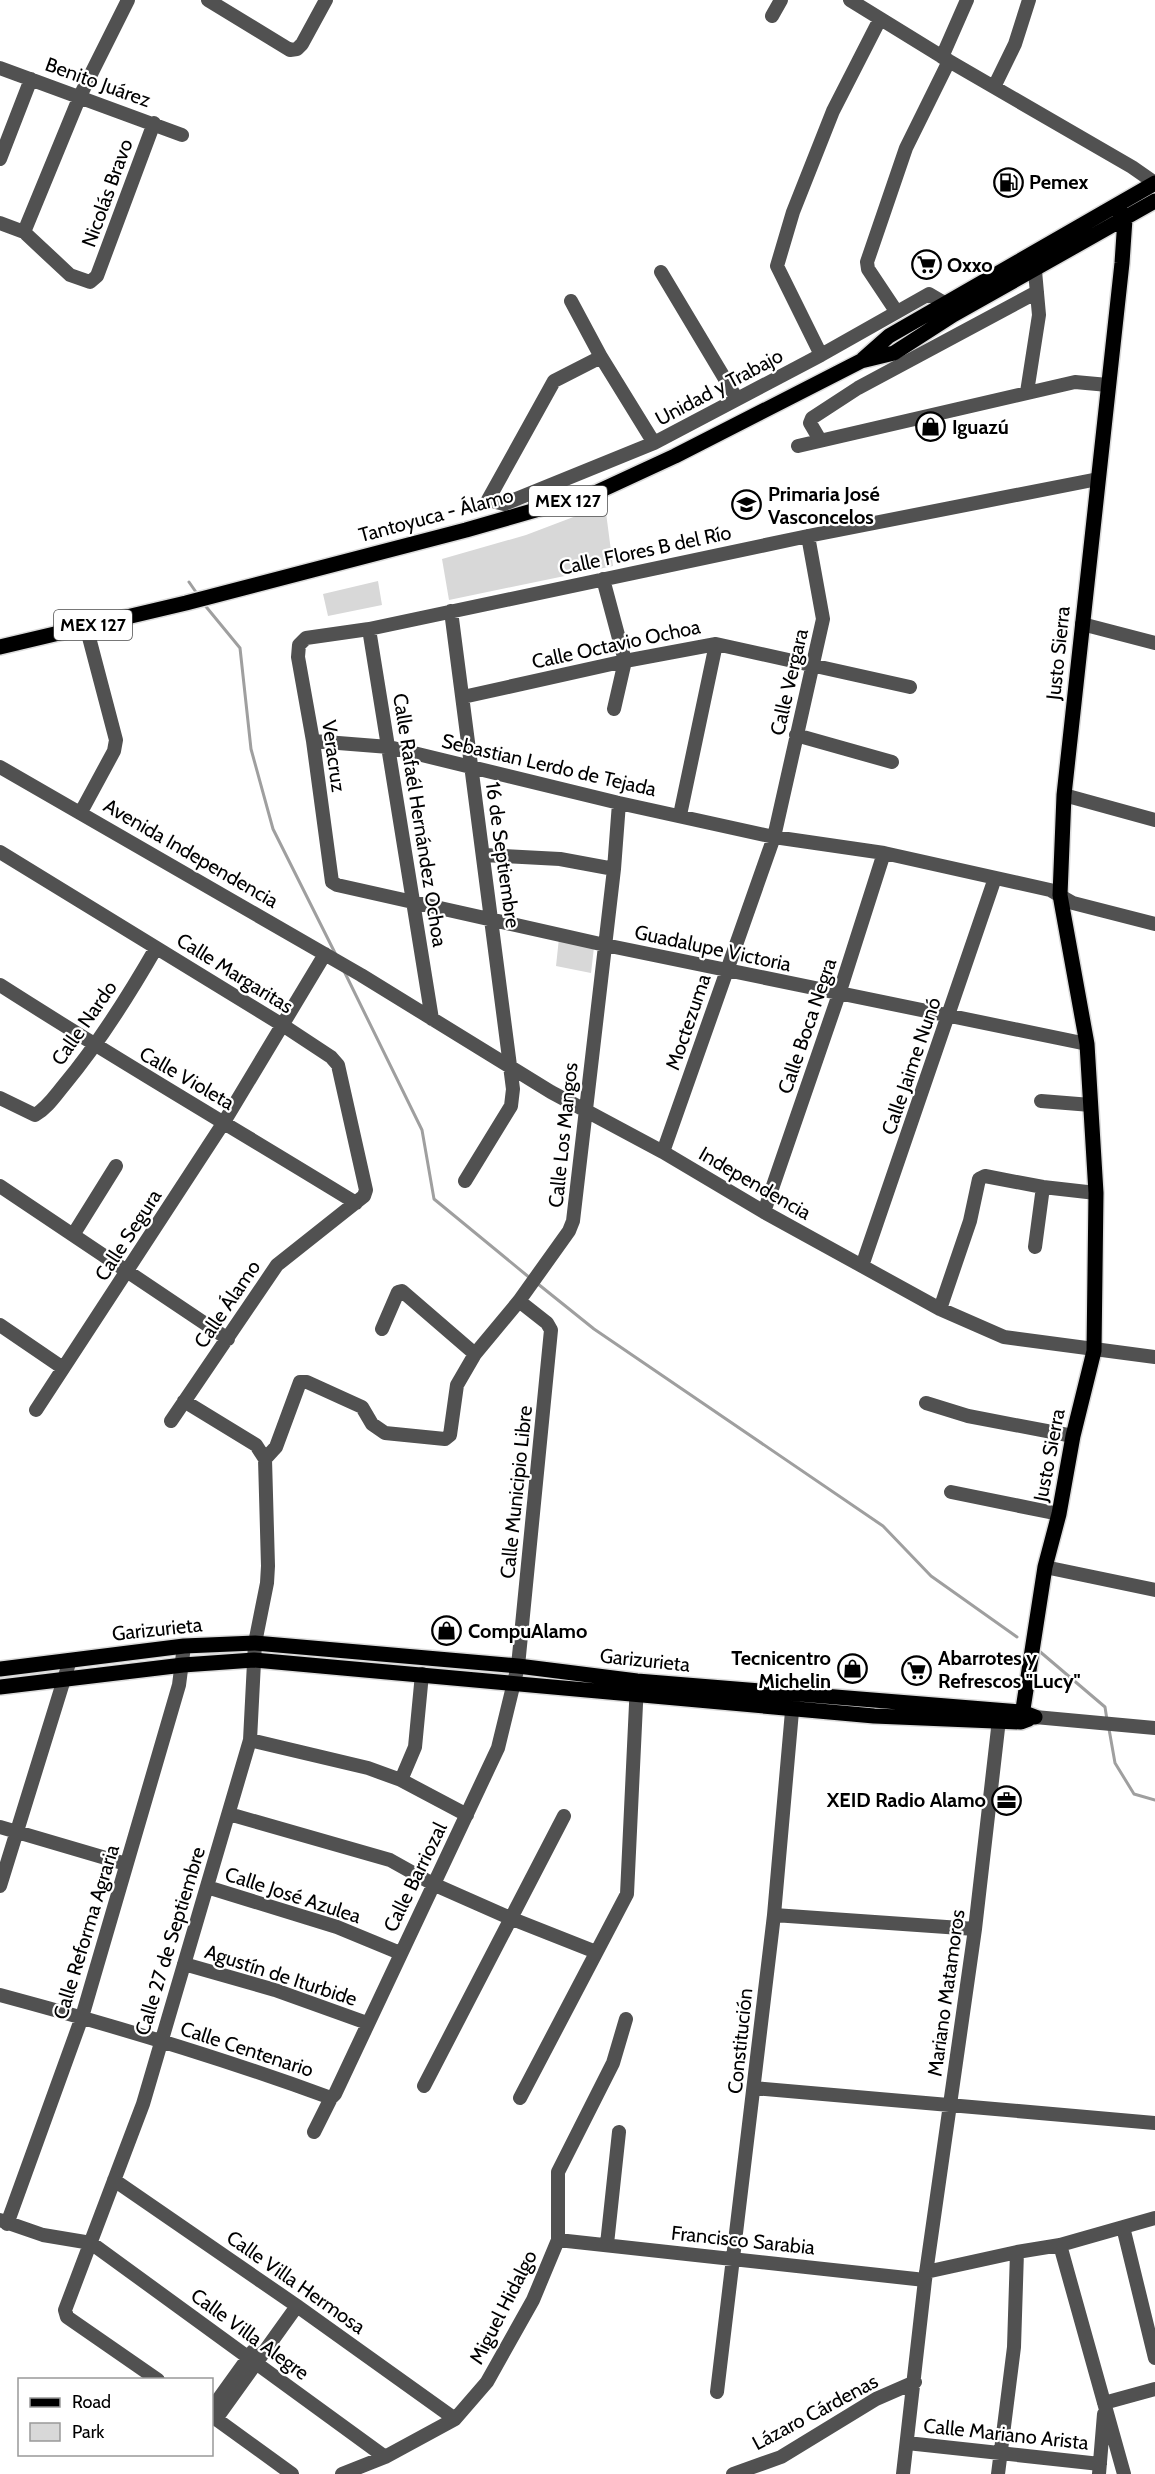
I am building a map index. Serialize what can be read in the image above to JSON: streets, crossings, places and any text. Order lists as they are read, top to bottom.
{
  "streets": {
    "main road": [
      "MEX 127",
      "Tantoyuca - Álamo",
      "Justo Sierra",
      "Garizurieta"
    ],
    "street": [
      "Benito Juárez",
      "Nicolás Bravo",
      "Unidad y Trabajo",
      "Calle Flores B del Río",
      "Calle Octavio Ochoa",
      "Calle Vergara",
      "Veracruz",
      "Sebastian Lerdo de Tejada",
      "Calle Rafaél Hernández Ochoa",
      "Avenida Independencia",
      "16 de Septiembre",
      "Guadalupe Victoria",
      "Calle Margaritas",
      "Moctezuma",
      "Calle Nardo",
      "Calle Boca Negra",
      "Calle Jaime Nunó",
      "Calle Violeta",
      "Calle Los Mangos",
      "Independencia",
      "Calle Segura",
      "Calle Álamo",
      "Calle Municipio Libre",
      "Calle Barriozal",
      "Calle José Azulea",
      "Calle Reforma Agraria",
      "Calle 27 de Septiembre",
      "Agustín de Iturbide",
      "Mariano Matamoros",
      "Constitución",
      "Calle Centenario",
      "Francisco Sarabia",
      "Calle Villa Hermosa",
      "Miguel Hidalgo",
      "Calle Villa Alegre",
      "Lázaro Cárdenas",
      "Calle Mariano Arista"
    ]
  },
  "crossings": [
    ["Benito Juárez", "Nicolás Bravo"],
    ["Unidad y Trabajo", "MEX 127"],
    ["Unidad y Trabajo", "Tantoyuca - Álamo"],
    ["MEX 127", "Tantoyuca - Álamo"],
    ["MEX 127", "Justo Sierra"],
    ["Calle Flores B del Río", "Justo Sierra"],
    ["Calle Flores B del Río", "Calle Vergara"],
    ["Calle Flores B del Río", "Veracruz"],
    ["Calle Flores B del Río", "Calle Rafaél Hernández Ochoa"],
    ["Calle Flores B del Río", "16 de Septiembre"],
    ["Calle Octavio Ochoa", "Calle Vergara"],
    ["Calle Octavio Ochoa", "16 de Septiembre"],
    ["Justo Sierra", "Sebastian Lerdo de Tejada"],
    ["Justo Sierra", "Guadalupe Victoria"],
    ["Justo Sierra", "Independencia"],
    ["Justo Sierra", "Garizurieta"],
    ["Calle Vergara", "Sebastian Lerdo de Tejada"],
    ["Calle Vergara", "Moctezuma"],
    ["Veracruz", "Sebastian Lerdo de Tejada"],
    ["Veracruz", "Guadalupe Victoria"],
    ["Sebastian Lerdo de Tejada", "Calle Rafaél Hernández Ochoa"],
    ["Sebastian Lerdo de Tejada", "16 de Septiembre"],
    ["Sebastian Lerdo de Tejada", "Moctezuma"],
    ["Sebastian Lerdo de Tejada", "Calle Boca Negra"],
    ["Sebastian Lerdo de Tejada", "Calle Jaime Nunó"],
    ["Sebastian Lerdo de Tejada", "Calle Los Mangos"],
    ["Calle Rafaél Hernández Ochoa", "Guadalupe Victoria"],
    ["Calle Rafaél Hernández Ochoa", "Independencia"],
    ["Avenida Independencia", "Independencia"],
    ["Avenida Independencia", "Calle Segura"],
    ["16 de Septiembre", "Guadalupe Victoria"],
    ["16 de Septiembre", "Independencia"],
    ["Guadalupe Victoria", "Moctezuma"],
    ["Guadalupe Victoria", "Calle Boca Negra"],
    ["Guadalupe Victoria", "Calle Jaime Nunó"],
    ["Guadalupe Victoria", "Calle Los Mangos"],
    ["Calle Margaritas", "Calle Nardo"],
    ["Calle Margaritas", "Calle Segura"],
    ["Calle Margaritas", "Calle Álamo"],
    ["Moctezuma", "Independencia"],
    ["Calle Nardo", "Calle Violeta"],
    ["Calle Boca Negra", "Independencia"],
    ["Calle Jaime Nunó", "Independencia"],
    ["Calle Violeta", "Calle Segura"],
    ["Calle Violeta", "Calle Álamo"],
    ["Calle Los Mangos", "Independencia"],
    ["Calle Los Mangos", "Calle Municipio Libre"],
    ["Calle Los Mangos", "Calle 27 de Septiembre"],
    ["Calle Municipio Libre", "Garizurieta"],
    ["Calle Municipio Libre", "Calle Barriozal"],
    ["Garizurieta", "Calle Barriozal"],
    ["Garizurieta", "Calle Reforma Agraria"],
    ["Garizurieta", "Calle 27 de Septiembre"],
    ["Garizurieta", "Mariano Matamoros"],
    ["Garizurieta", "Constitución"],
    ["Calle Barriozal", "Calle José Azulea"],
    ["Calle Barriozal", "Agustín de Iturbide"],
    ["Calle Barriozal", "Calle Centenario"],
    ["Calle José Azulea", "Calle 27 de Septiembre"],
    ["Calle Reforma Agraria", "Calle Centenario"],
    ["Calle 27 de Septiembre", "Agustín de Iturbide"],
    ["Calle 27 de Septiembre", "Calle Centenario"],
    ["Calle 27 de Septiembre", "Calle Villa Hermosa"],
    ["Calle 27 de Septiembre", "Calle Villa Alegre"],
    ["Mariano Matamoros", "Francisco Sarabia"],
    ["Mariano Matamoros", "Lázaro Cárdenas"],
    ["Mariano Matamoros", "Calle Mariano Arista"],
    ["Constitución", "Francisco Sarabia"],
    ["Francisco Sarabia", "Miguel Hidalgo"],
    ["Calle Villa Hermosa", "Miguel Hidalgo"],
    ["Miguel Hidalgo", "Calle Villa Alegre"]
  ],
  "places": {
    "fuel station": ["Pemex"],
    "supermarket": ["Oxxo", "Abarrotes y Refrescos \"Lucy\""],
    "shop": ["Iguazú", "CompuAlamo", "Tecnicentro Michelin"],
    "school or university": ["Primaria José Vasconcelos"],
    "office": ["XEID Radio Alamo"]
  },
  "legend": ["Road", "Park"]
}
